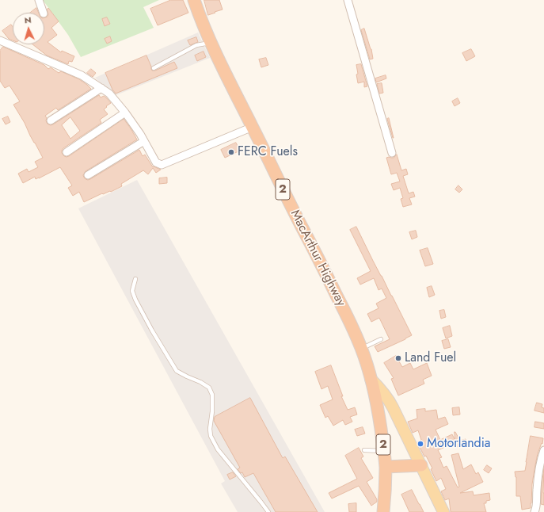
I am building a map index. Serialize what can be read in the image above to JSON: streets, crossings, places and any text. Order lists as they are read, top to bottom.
{
  "streets": {
    "highway": ["2", "MacArthur Highway"]
  },
  "places": ["FERC Fuels", "Land Fuel", "Motorlandia"],
  "north": "top"
}
